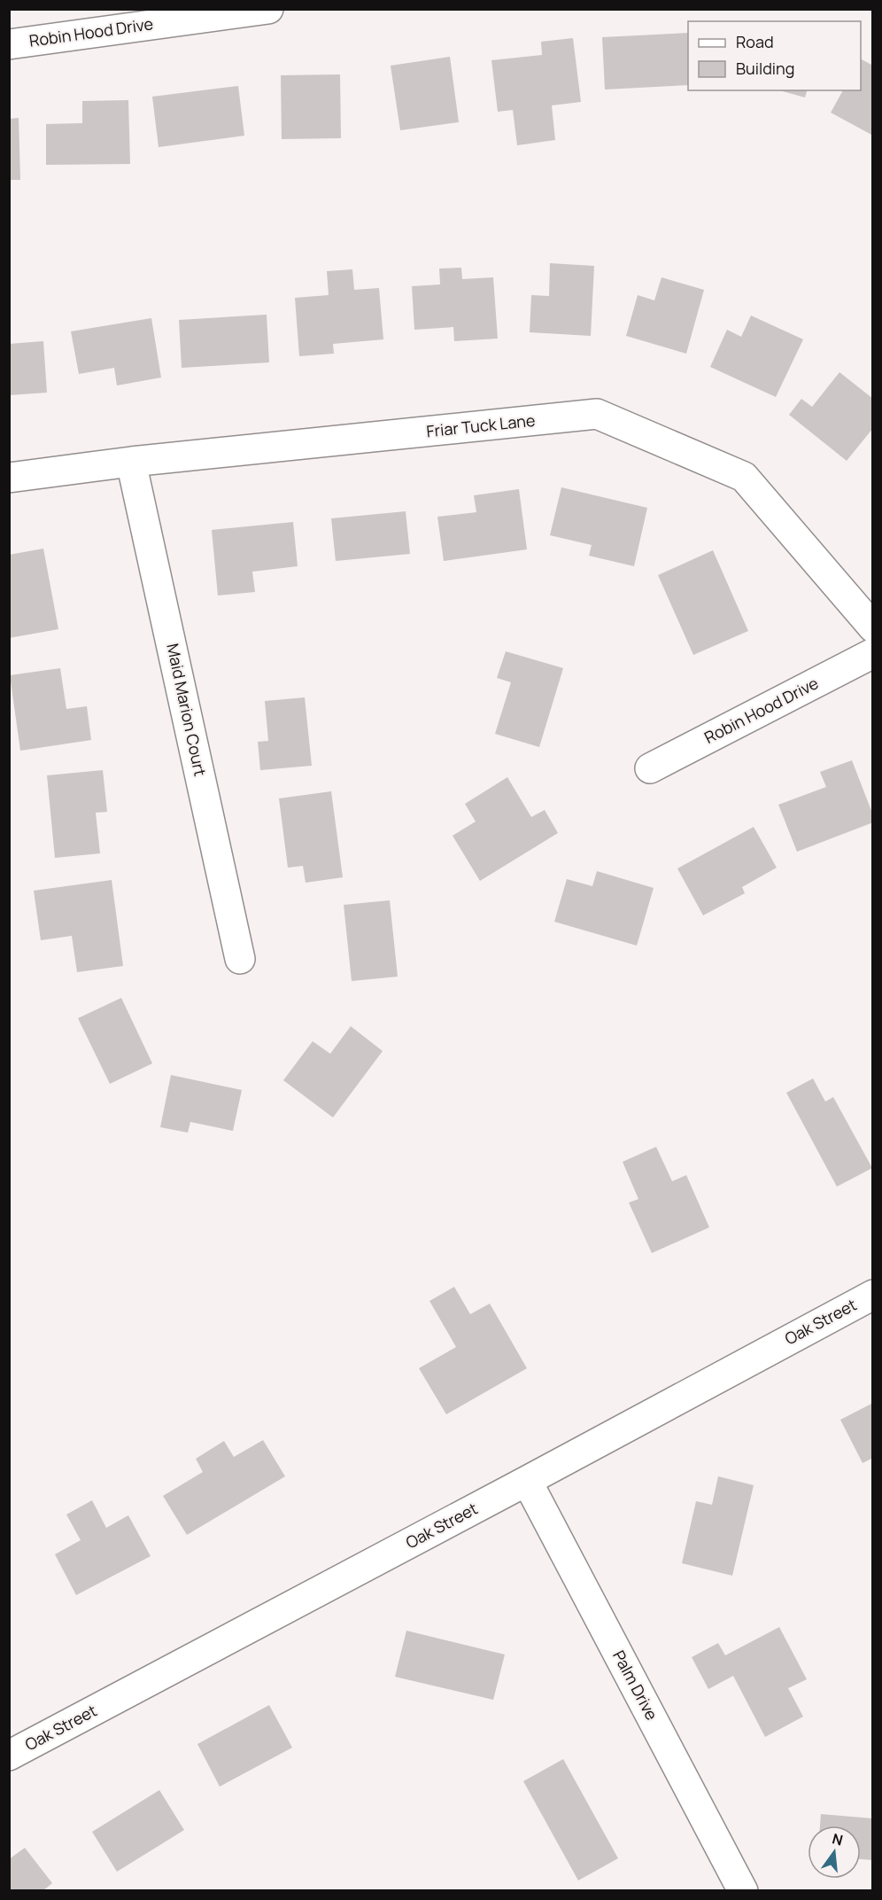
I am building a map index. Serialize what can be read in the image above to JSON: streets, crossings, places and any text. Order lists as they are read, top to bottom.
{
  "streets": {
    "street": [
      "Robin Hood Drive",
      "Friar Tuck Lane",
      "Maid Marion Court",
      "Oak Street",
      "Palm Drive"
    ]
  },
  "crossings": [
    ["Friar Tuck Lane", "Maid Marion Court"],
    ["Oak Street", "Palm Drive"]
  ],
  "legend": ["Road", "Building"],
  "north": "top"
}
